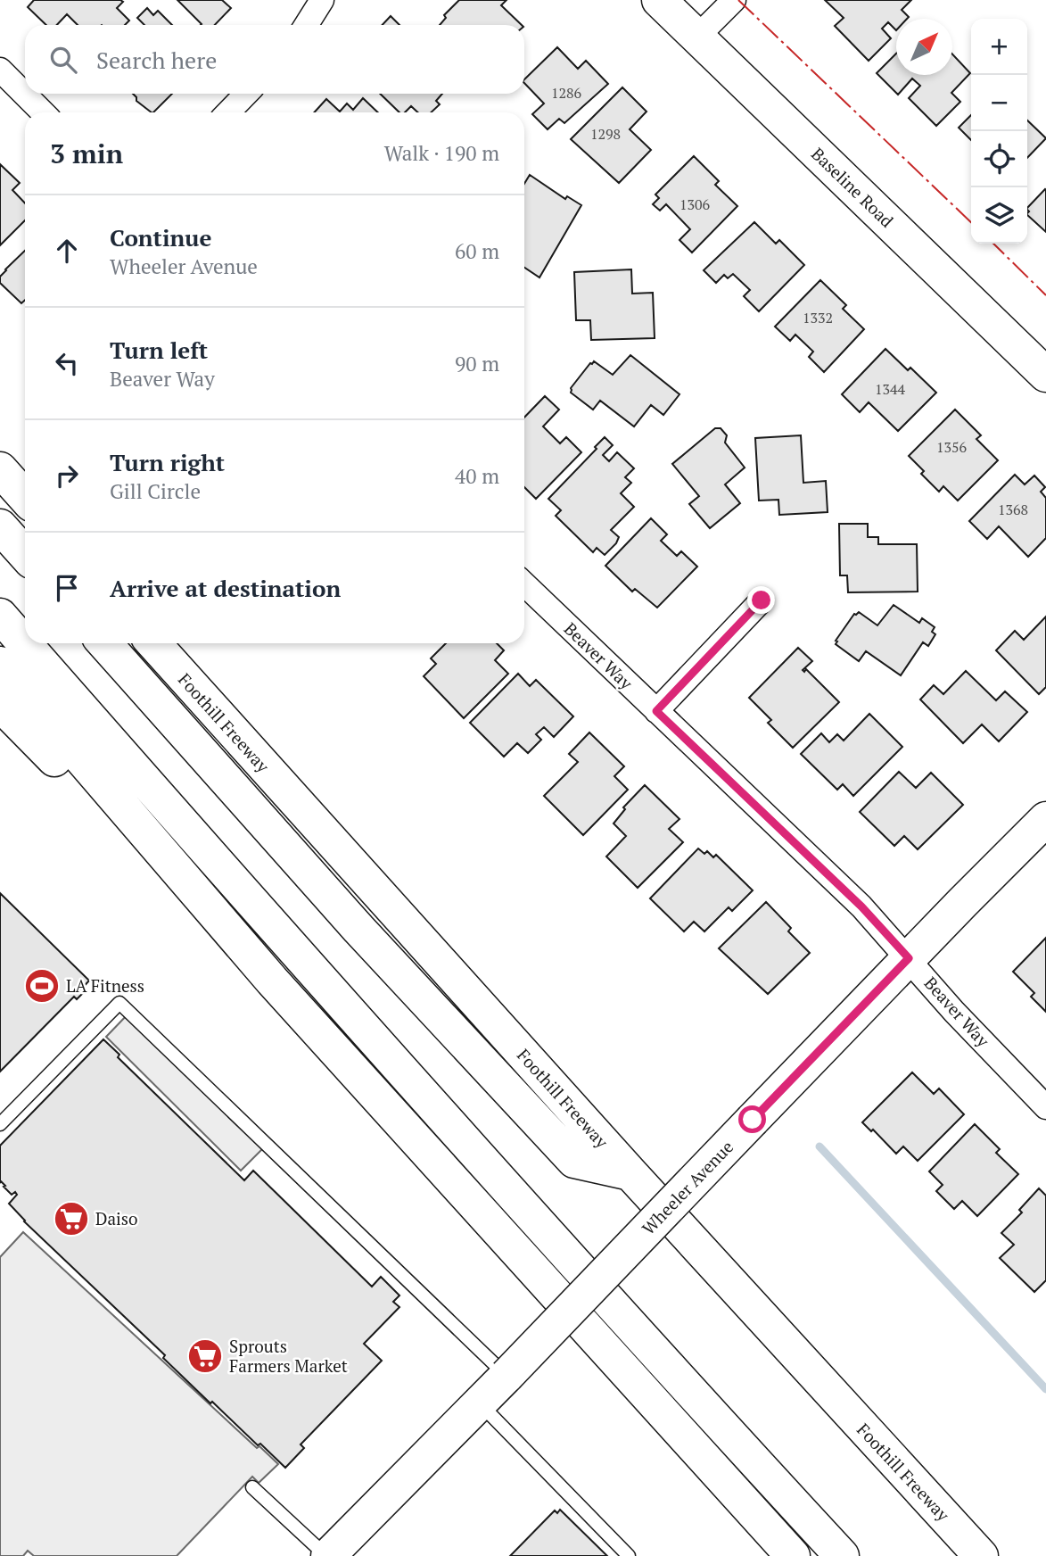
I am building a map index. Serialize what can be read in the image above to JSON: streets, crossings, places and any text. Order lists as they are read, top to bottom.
{
  "streets": {
    "main road": ["Baseline Road", "Foothill Freeway", "Wheeler Avenue"],
    "street": ["Beaver Way"]
  },
  "crossings": [
    ["Beaver Way", "Wheeler Avenue"]
  ],
  "places": {
    "sports": ["LA Fitness"],
    "supermarket": ["Daiso", "Sprouts Farmers Market"]
  },
  "house_numbers": [
    "1286",
    "1298",
    "1306",
    "1332",
    "1344",
    "1356",
    "1368"
  ],
  "north": "top right",
  "page": {
    "map_buttons": ["+", "−"],
    "search": "Search here",
    "heading": ["3 min", "Walk · 190 m"],
    "list": [
      ["Continue", "Wheeler Avenue", "60 m"],
      ["Turn left", "Beaver Way", "90 m"],
      ["Turn right", "Gill Circle", "40 m"],
      "Arrive at destination"
    ]
  }
}
